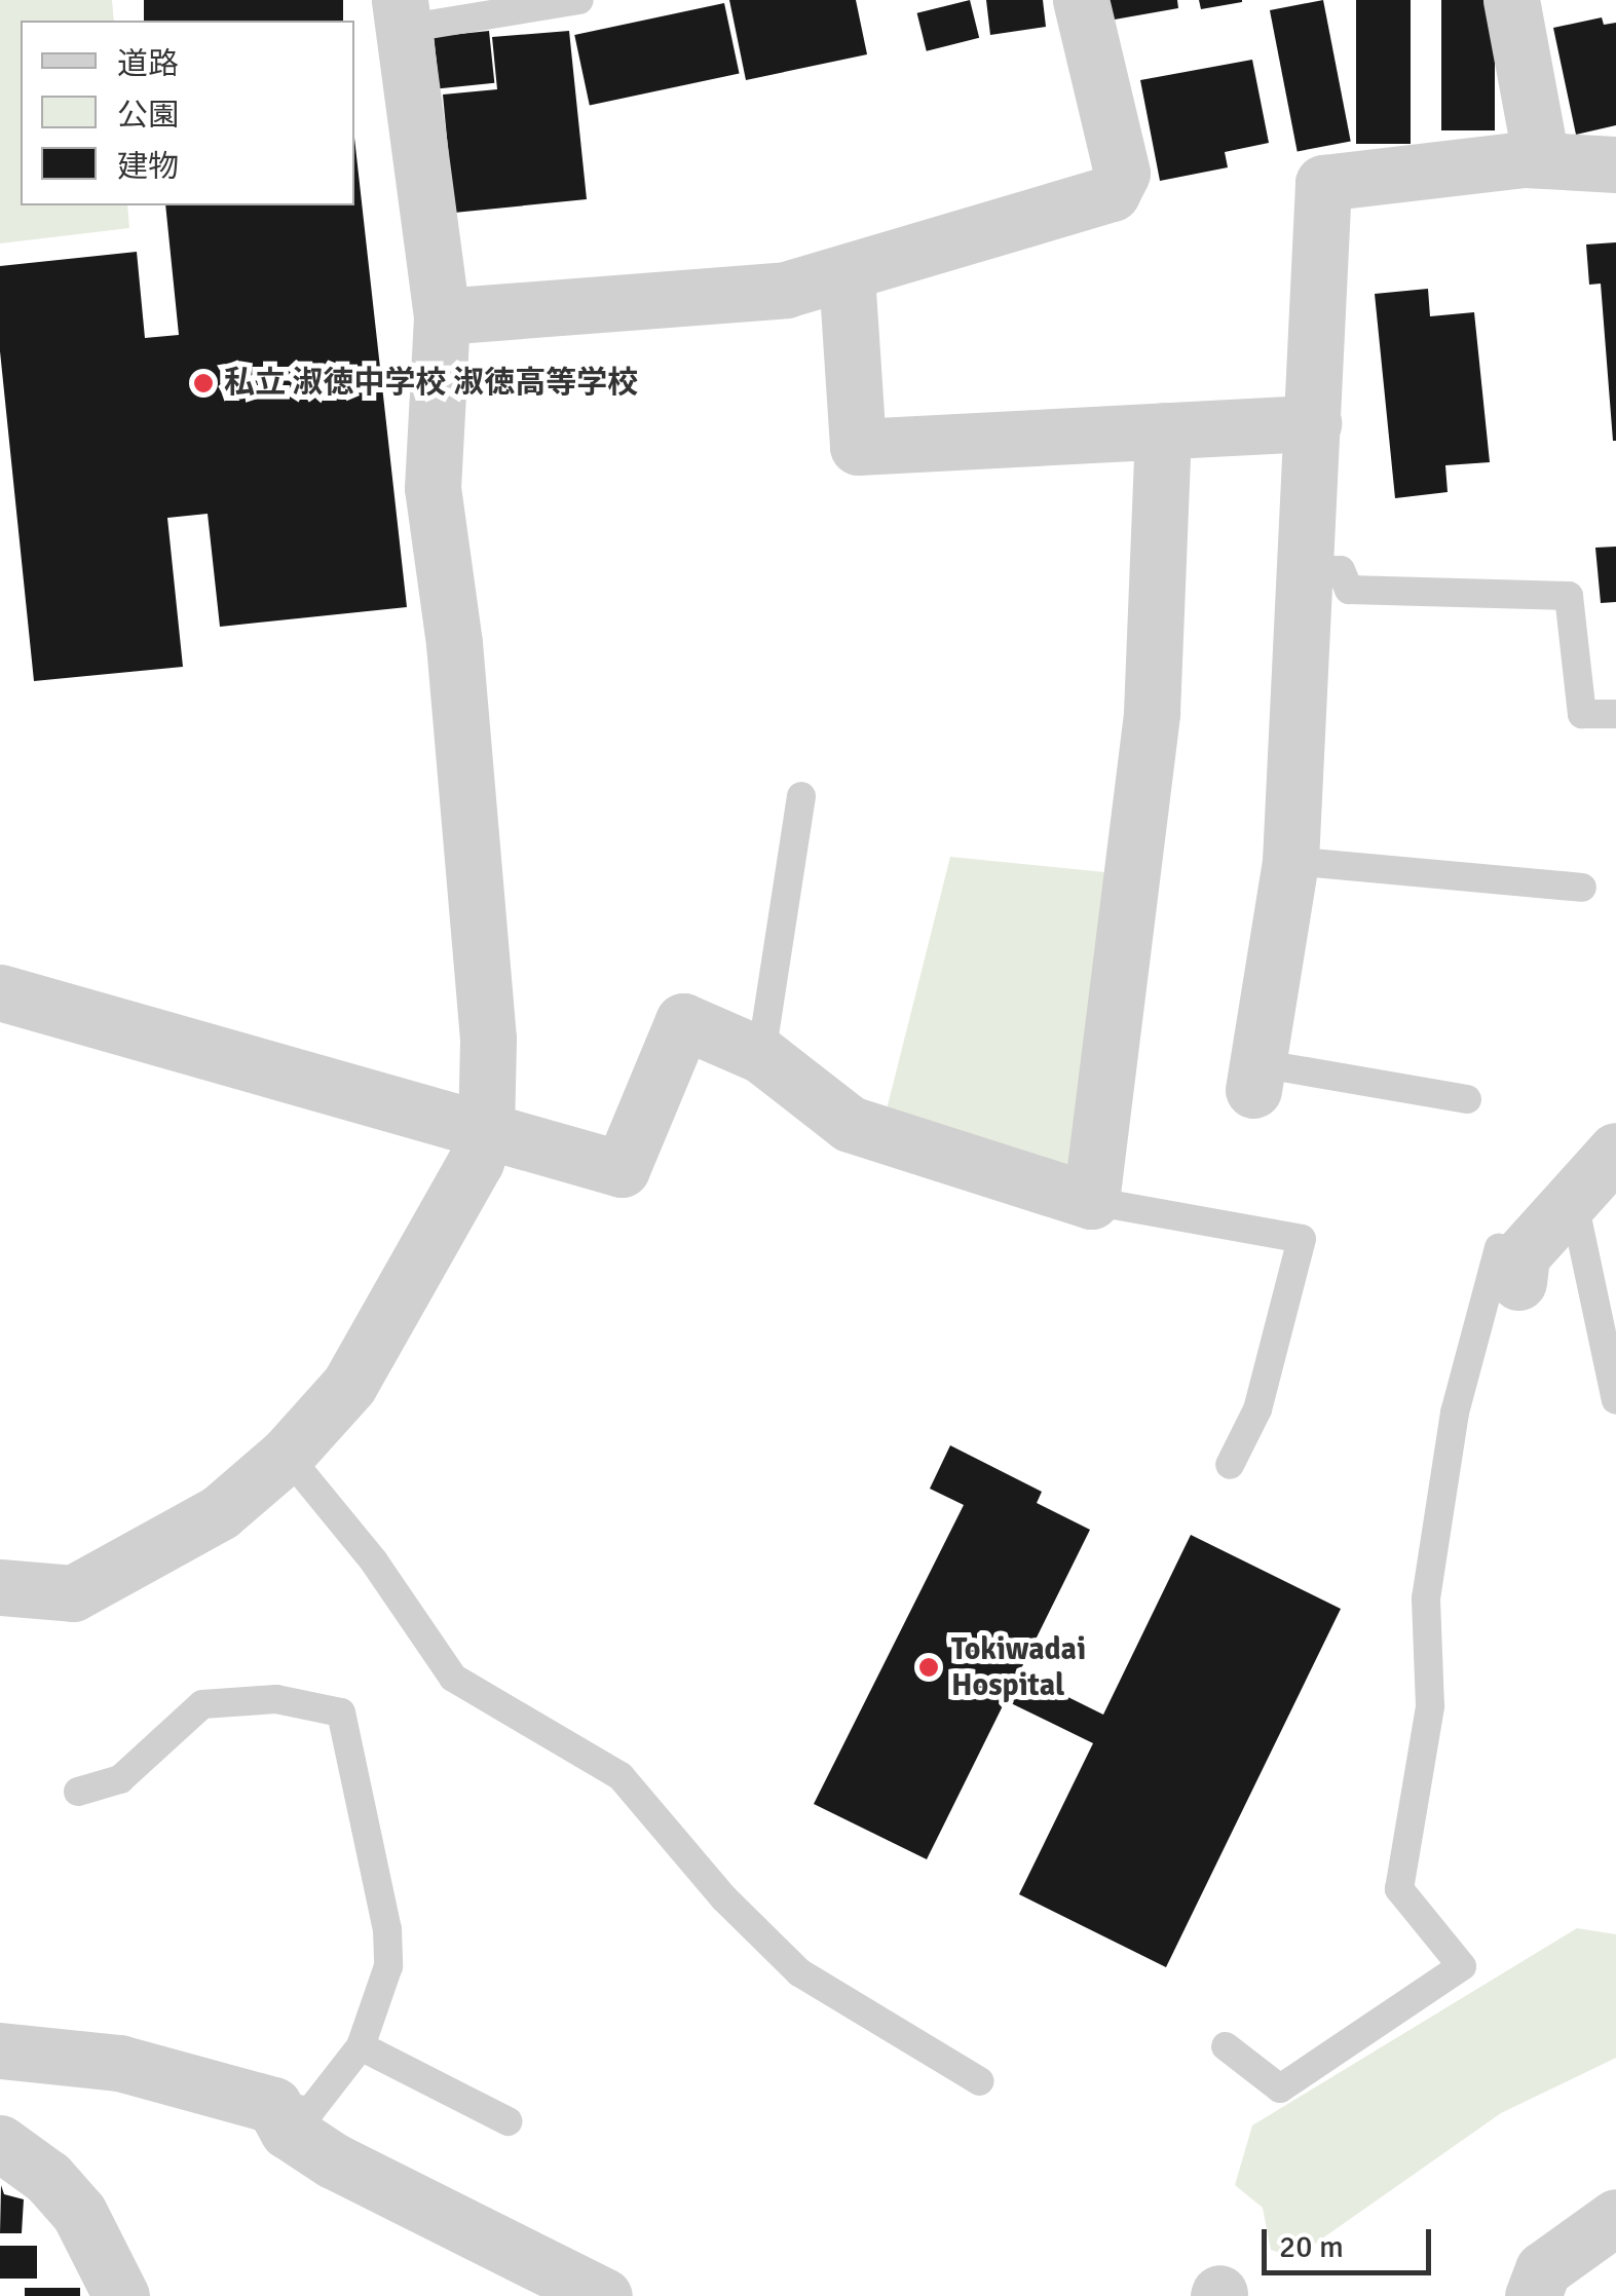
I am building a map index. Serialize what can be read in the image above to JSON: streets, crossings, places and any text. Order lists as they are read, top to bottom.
{
  "places": ["私立 淑徳中学校 淑徳高等学校", "Tokiwadai Hospital"],
  "legend": ["道路", "公園", "建物"],
  "scale_bar": "20 m"
}
